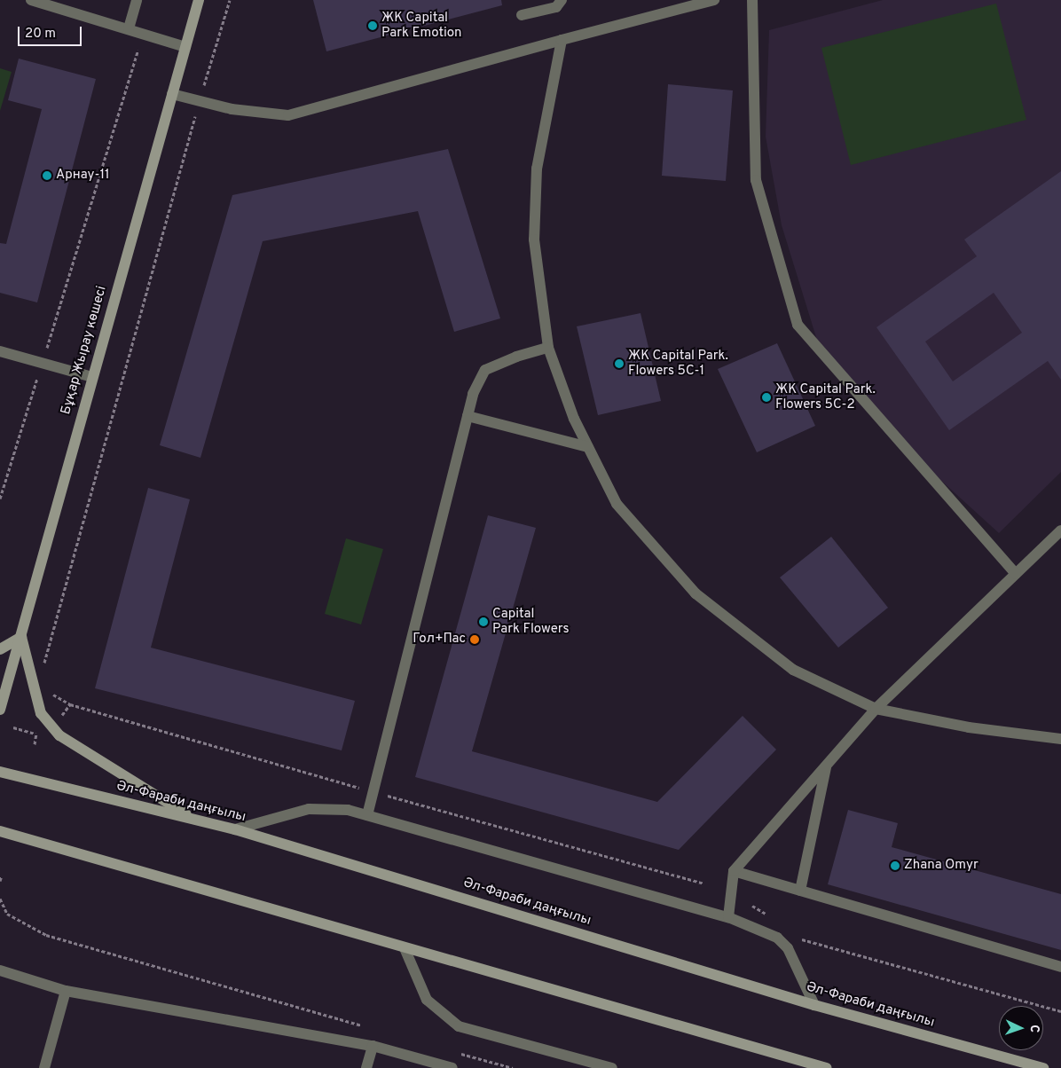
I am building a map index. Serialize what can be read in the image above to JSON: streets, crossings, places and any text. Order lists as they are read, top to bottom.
{
  "streets": {
    "main road": ["Бұқар Жырау көшесі", "Әл-Фараби даңғылы"]
  },
  "places": [
    "ЖК Capital Park Emotion",
    "Арнау-11",
    "ЖК Capital Park. Flowers 5C-1",
    "ЖК Capital Park. Flowers 5C-2",
    "Capital Park Flowers",
    "Гол+Пас",
    "Zhana Omyr"
  ],
  "scale_bar": "20 m",
  "north": "right"
}
